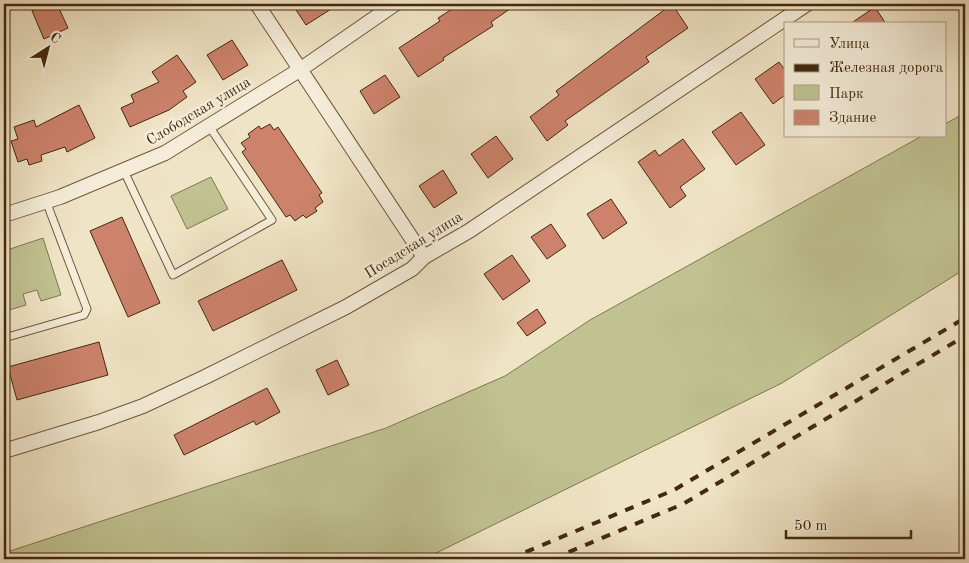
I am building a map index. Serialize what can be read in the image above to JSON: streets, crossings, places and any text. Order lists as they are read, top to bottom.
{
  "streets": {
    "street": ["Слободская улица", "Посадская улица"]
  },
  "legend": [
    "Улица",
    "Железная дорога",
    "Парк",
    "Здание"
  ],
  "scale_bar": "50 m",
  "north": "top right"
}
